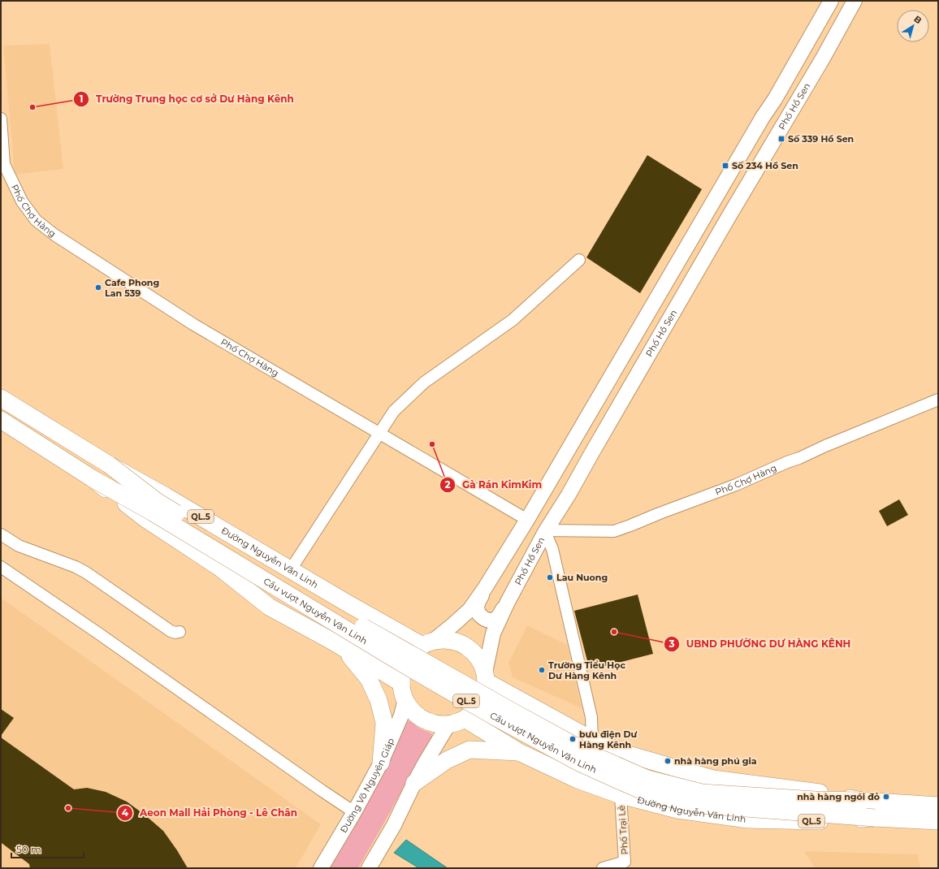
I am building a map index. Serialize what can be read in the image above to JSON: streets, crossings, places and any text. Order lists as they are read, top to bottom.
{
  "streets": {
    "highway": ["QL.5", "Đường Nguyễn Văn Linh", "Cầu vượt Nguyễn Văn Linh"],
    "main road": ["Phố Hồ Sen", "Đường Võ Nguyên Giáp"],
    "street": ["Phố Chợ Hàng", "Phố Trại Lẻ"]
  },
  "crossings": [
    ["Phố Hồ Sen", "Phố Chợ Hàng"],
    ["Phố Hồ Sen", "QL.5"],
    ["Phố Hồ Sen", "Đường Nguyễn Văn Linh"],
    ["Phố Hồ Sen", "Đường Võ Nguyên Giáp"],
    ["QL.5", "Đường Nguyễn Văn Linh"],
    ["QL.5", "Cầu vượt Nguyễn Văn Linh"],
    ["QL.5", "Đường Võ Nguyên Giáp"],
    ["Đường Nguyễn Văn Linh", "Cầu vượt Nguyễn Văn Linh"],
    ["Đường Nguyễn Văn Linh", "Đường Võ Nguyên Giáp"],
    ["Đường Nguyễn Văn Linh", "Phố Trại Lẻ"]
  ],
  "places": {
    "other": [
      "Trường Trung học cơ sở Dư Hàng Kênh",
      "Cafe Phong Lan 539",
      "Gà Rán KimKim",
      "Lau Nuong",
      "UBND PHƯỜNG DƯ HÀNG KÊNH",
      "Trường Tiểu Học Dư Hàng Kênh",
      "bưu điện Dư Hàng Kênh",
      "nhà hàng phú gia",
      "nhà hàng ngói đỏ",
      "Aeon Mall Hải Phòng - Lê Chân"
    ],
    "transit": ["Số 339 Hồ Sen", "Số 234 Hồ Sen"]
  },
  "scale_bar": "50 m",
  "north": "top right"
}
